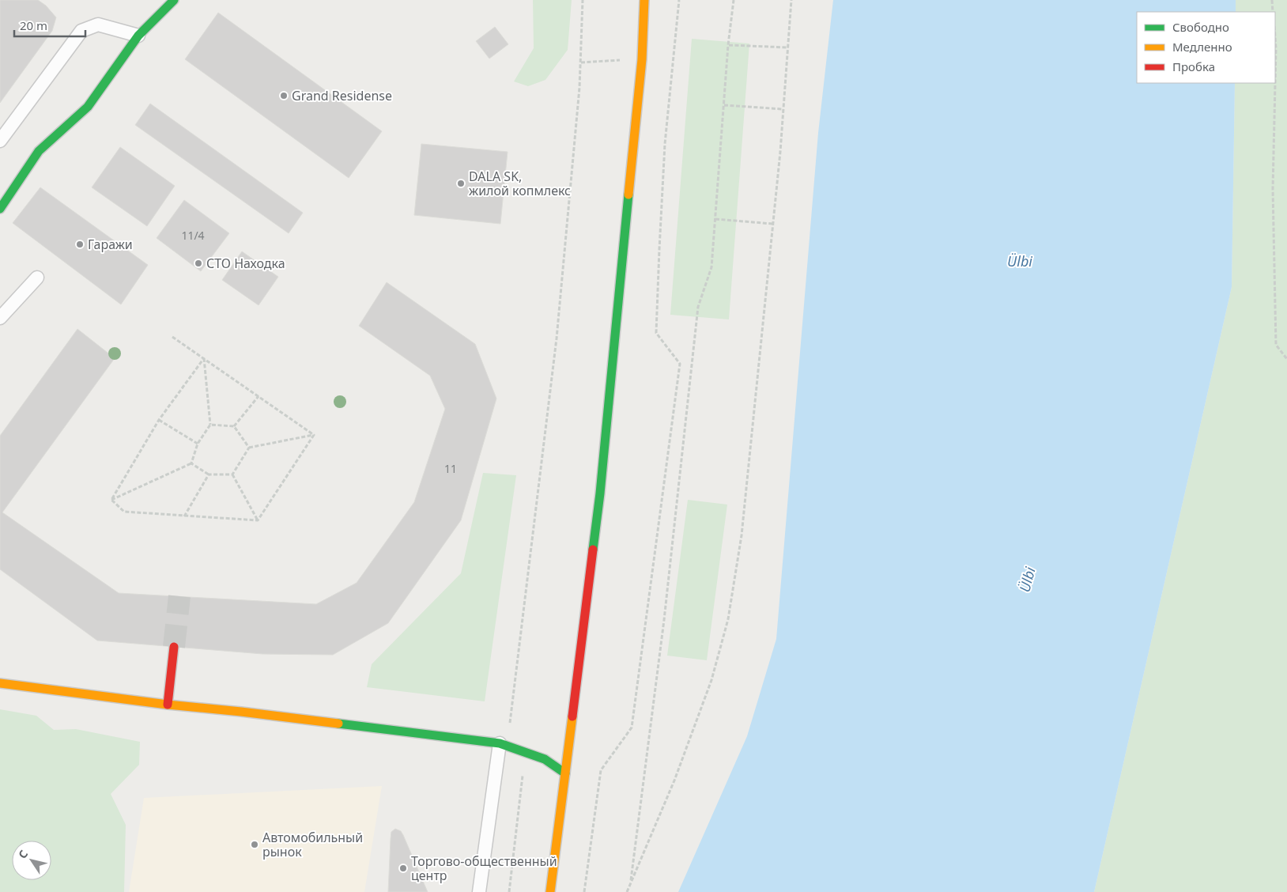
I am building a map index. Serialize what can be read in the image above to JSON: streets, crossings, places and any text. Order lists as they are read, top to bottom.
{
  "water": ["Ülbi"],
  "places": [
    "Grand Residense",
    "DALA SK, жилой копмлекс",
    "Гаражи",
    "СТО Находка",
    "Автомобильный рынок",
    "Торгово-общественный центр"
  ],
  "house_numbers": ["11/4", "11"],
  "legend": ["Свободно", "Медленно", "Пробка"],
  "scale_bar": "20 m",
  "north": "top left"
}
